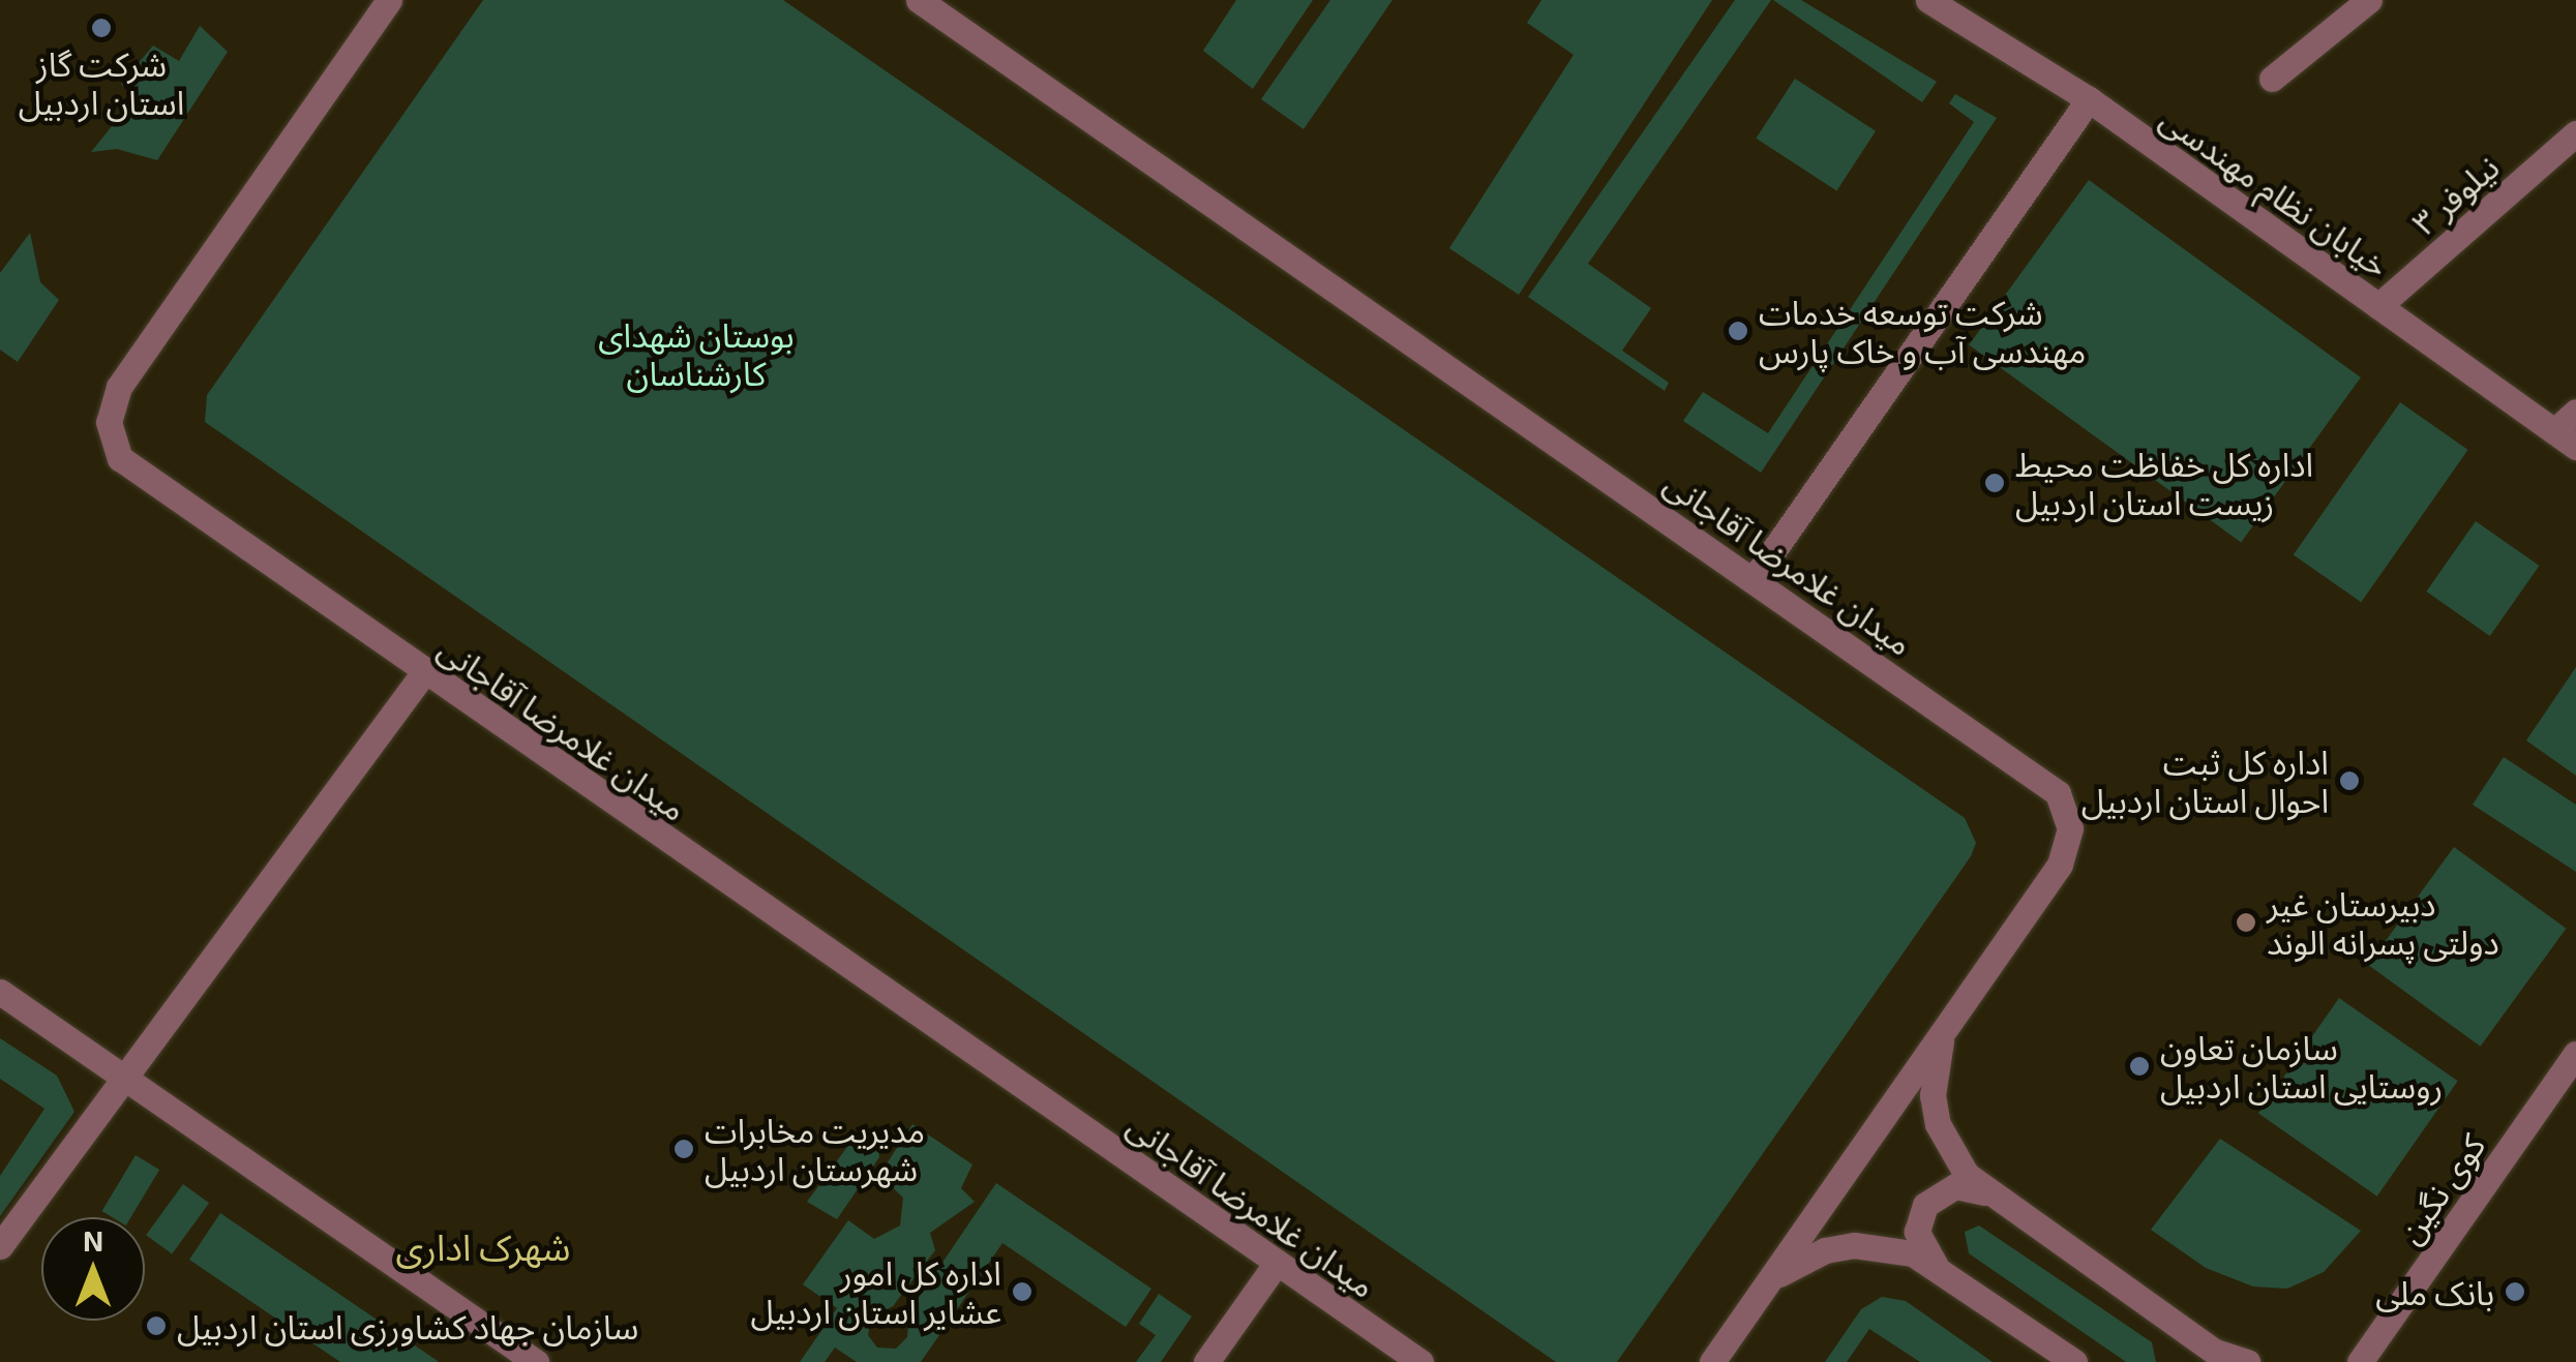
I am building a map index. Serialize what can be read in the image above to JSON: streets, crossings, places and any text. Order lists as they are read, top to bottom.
{
  "streets": {
    "street": [
      "خیابان نظام مهندسی",
      "نیلوفر ۳",
      "میدان غلامرضا آقاجانی",
      "کوی نگین"
    ]
  },
  "crossings": [
    ["خیابان نظام مهندسی", "نیلوفر ۳"]
  ],
  "districts": ["شهرک اداری"],
  "parks": ["بوستان شهدای کارشناسان"],
  "places": [
    "شرکت گاز استان اردبیل",
    "شرکت توسعه خدمات مهندسی آب و خاک پارس",
    "اداره کل خفاظت محیط زیست استان اردبیل",
    "اداره کل ثبت احوال استان اردبیل",
    "دبیرستان غیر دولتی پسرانه الوند",
    "سازمان تعاون روستایی استان اردبیل",
    "مدیریت مخابرات شهرستان اردبیل",
    "اداره کل امور عشایر استان اردبیل",
    "بانک ملی",
    "سازمان جهاد کشاورزی استان اردبیل"
  ],
  "north": "top"
}
